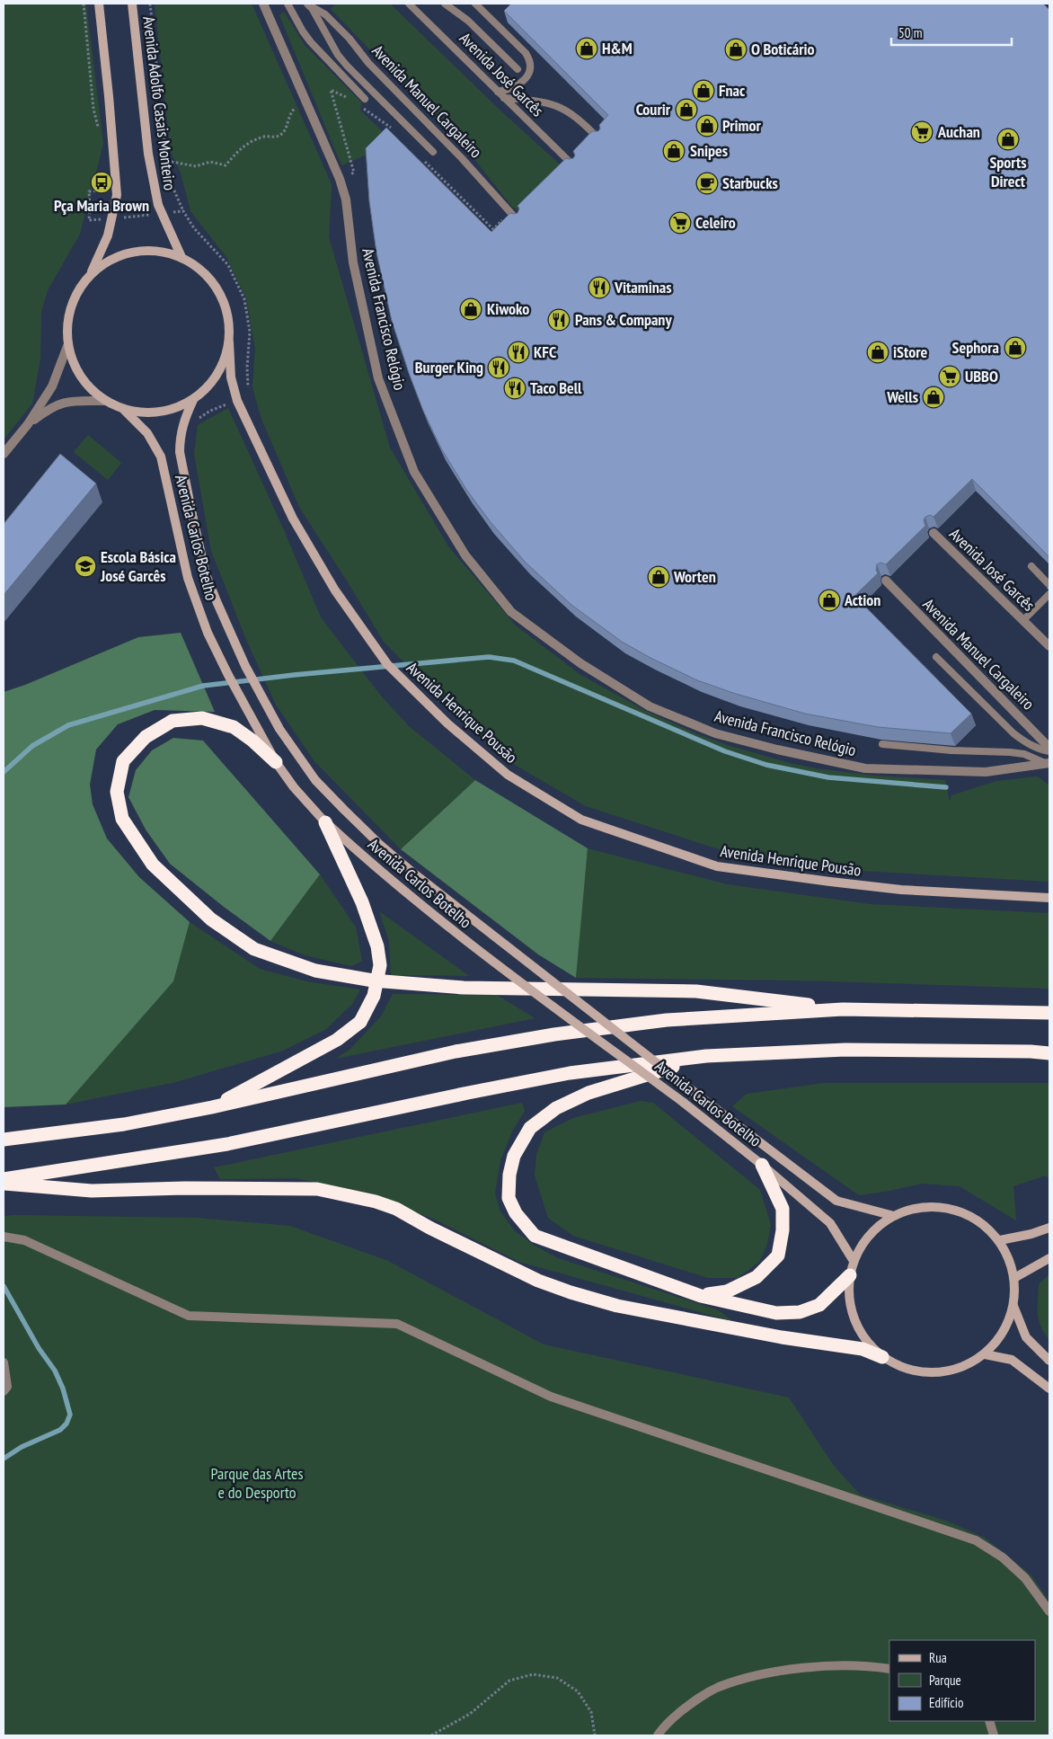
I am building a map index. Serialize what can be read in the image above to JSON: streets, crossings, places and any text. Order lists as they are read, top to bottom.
{
  "streets": {
    "main road": ["Avenida Adolfo Casais Monteiro", "Avenida Carlos Botelho", "Avenida Henrique Pousão"],
    "street": ["Avenida José Garcês", "Avenida Manuel Cargaleiro", "Avenida Francisco Relógio"]
  },
  "crossings": [
    ["Avenida Adolfo Casais Monteiro", "Avenida Henrique Pousão"]
  ],
  "parks": ["Parque das Artes e do Desporto"],
  "places": {
    "shop": [
      "H&M",
      "O Boticário",
      "Fnac",
      "Courir",
      "Primor",
      "Sports Direct",
      "Snipes",
      "Kiwoko",
      "Sephora",
      "iStore",
      "Wells",
      "Worten",
      "Action"
    ],
    "supermarket": ["Auchan", "Celeiro", "UBBO"],
    "bus stop": ["Pça Maria Brown"],
    "cafe": ["Starbucks"],
    "restaurant": [
      "Vitaminas",
      "Pans & Company",
      "KFC",
      "Burger King",
      "Taco Bell"
    ],
    "school or university": ["Escola Básica José Garcês"]
  },
  "legend": ["Rua", "Parque", "Edifício"],
  "scale_bar": "50 m"
}
